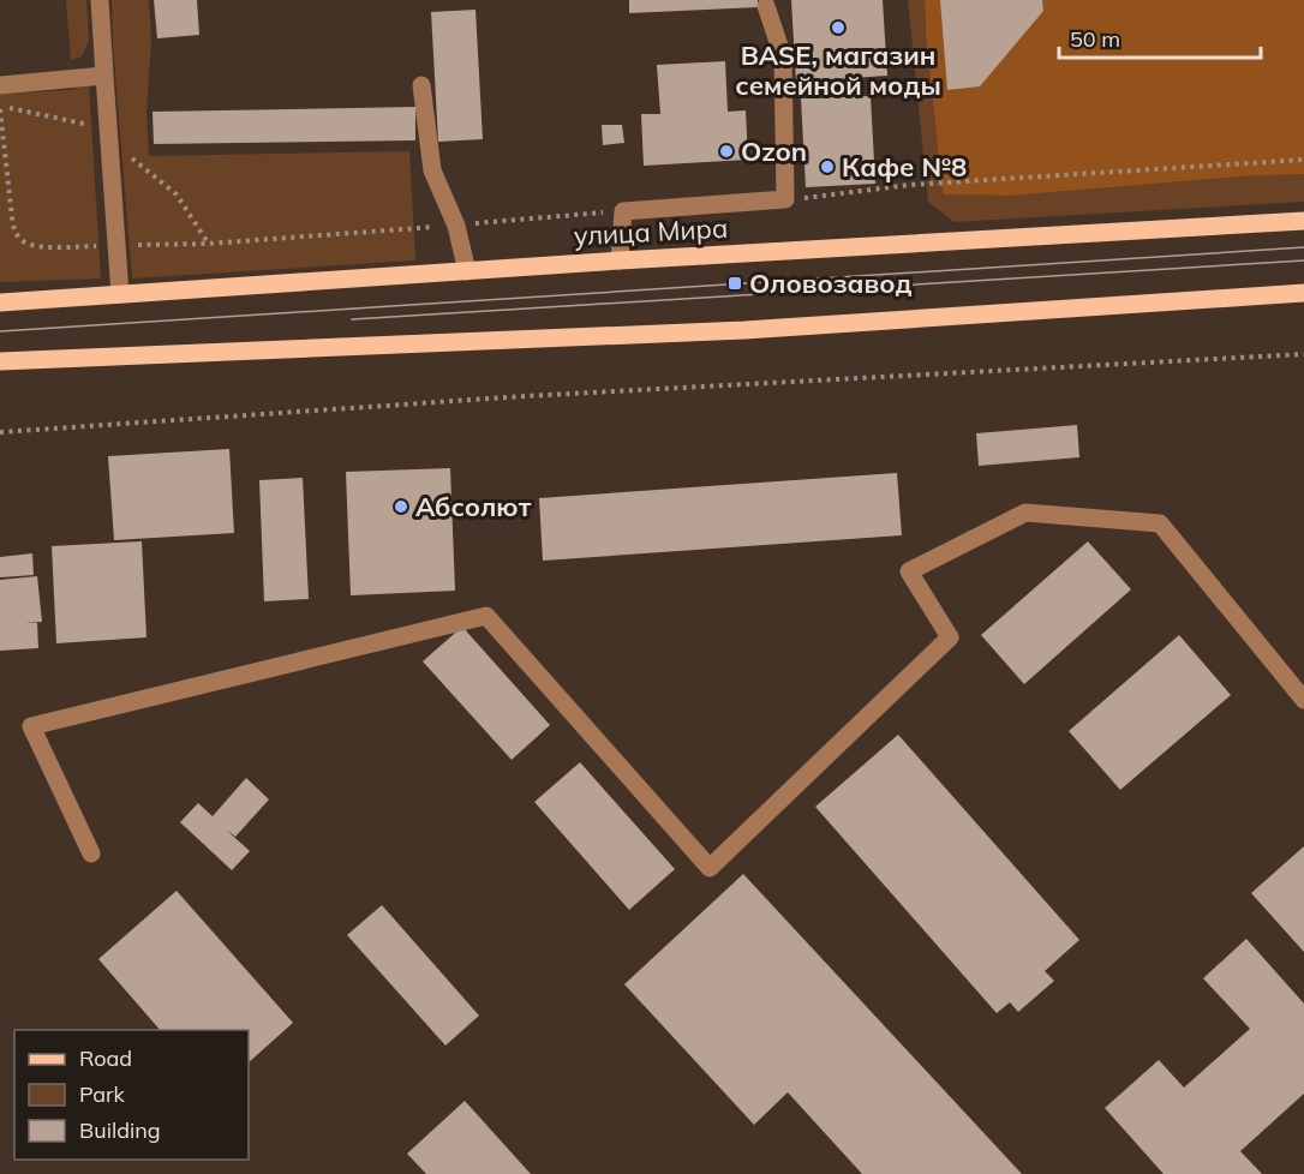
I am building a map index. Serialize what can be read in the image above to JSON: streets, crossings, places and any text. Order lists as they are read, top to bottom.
{
  "streets": {
    "main road": ["улица Мира"]
  },
  "places": {
    "other": [
      "BASE, магазин семейной моды",
      "Ozon",
      "Кафе №8",
      "Абсолют"
    ],
    "transit": ["Оловозавод"]
  },
  "legend": ["Road", "Park", "Building"],
  "scale_bar": "50 m"
}
